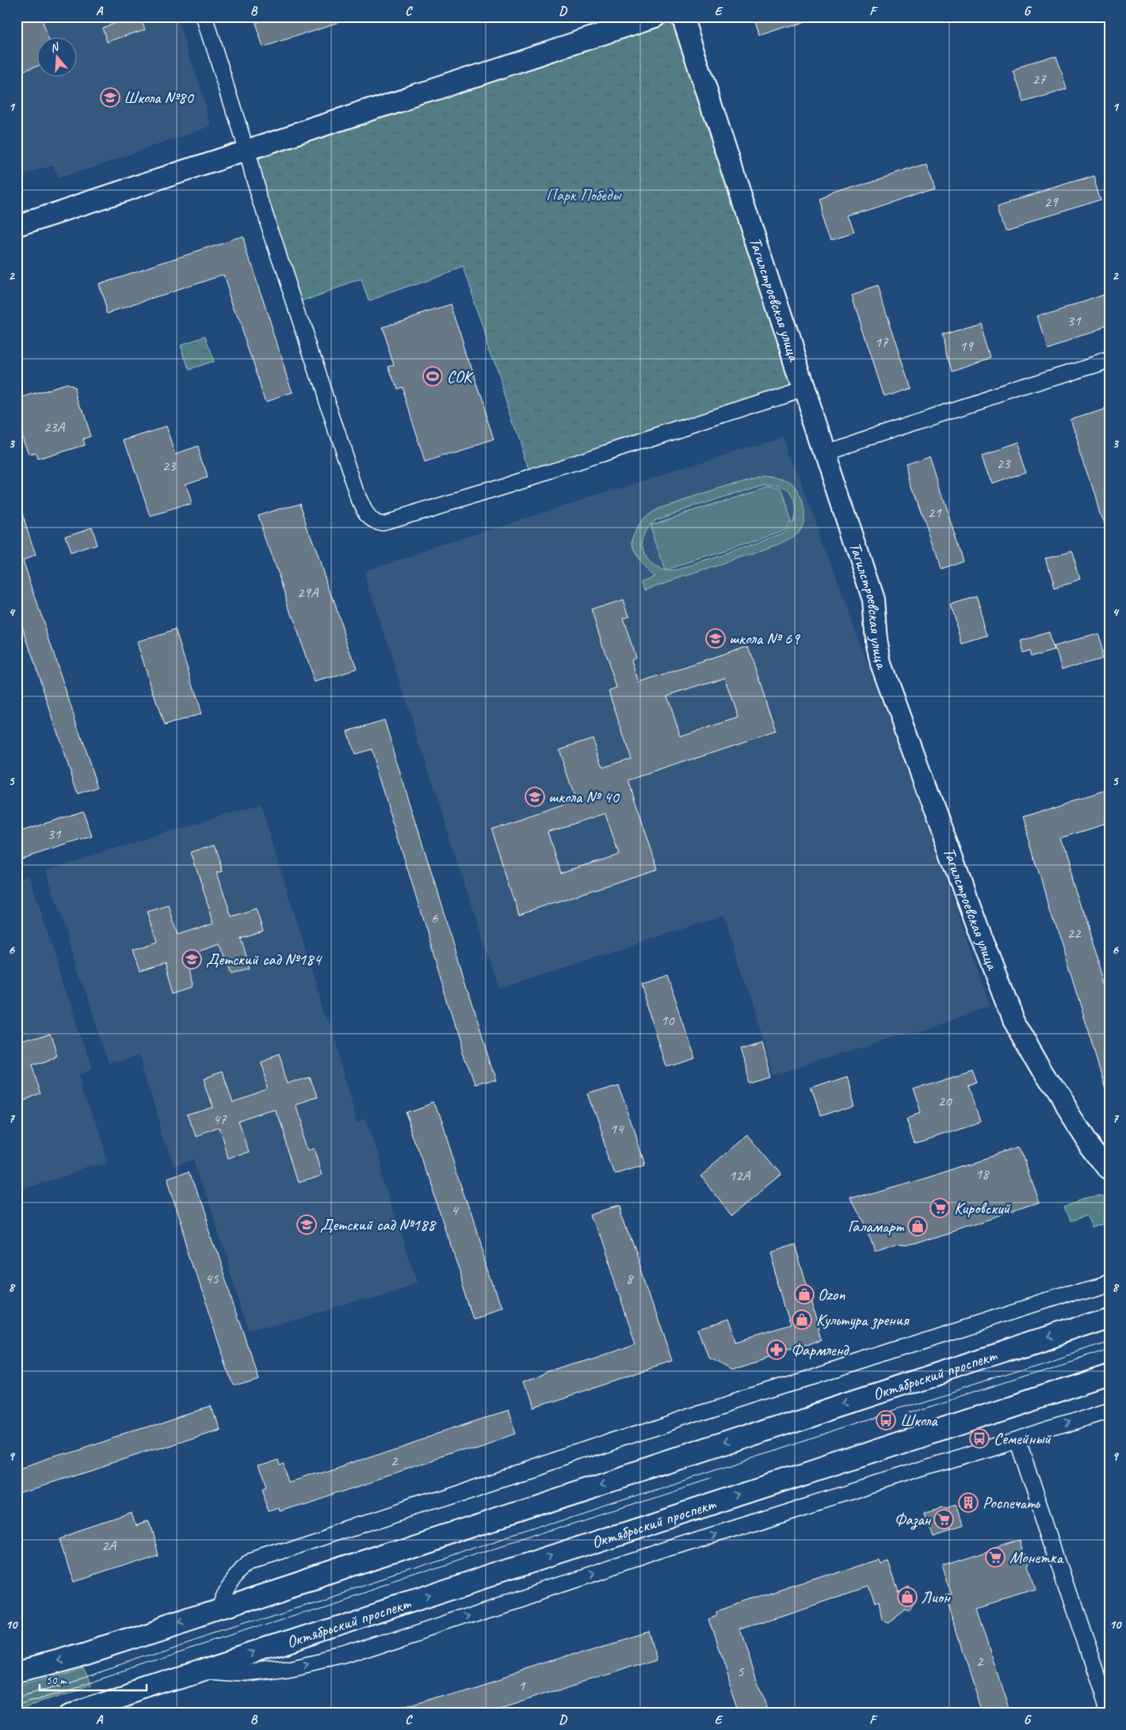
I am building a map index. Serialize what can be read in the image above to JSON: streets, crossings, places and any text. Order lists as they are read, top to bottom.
{
  "streets": {
    "main road": ["Тагилстроевская улица", "Октябрьский проспект"]
  },
  "parks": ["Парк Победы"],
  "places": {
    "school or university": [
      "Школа №80",
      "школа № 69",
      "школа № 40",
      "Детский сад №184",
      "Детский сад №188"
    ],
    "sports": ["СОК"],
    "supermarket": ["Кировский", "Фазан", "Монетка"],
    "shop": [
      "Галамарт",
      "Ozon",
      "Культура зрения",
      "Лион"
    ],
    "pharmacy": ["Фармленд"],
    "bus stop": ["Школа", "Семейный"],
    "building": ["Роспечать"]
  },
  "house_numbers": [
    "27",
    "29",
    "31",
    "17",
    "19",
    "23А",
    "23",
    "23",
    "21",
    "29А",
    "31",
    "6",
    "22",
    "10",
    "20",
    "47",
    "14",
    "18",
    "12А",
    "4",
    "45",
    "8",
    "2",
    "2А",
    "2",
    "5",
    "1"
  ],
  "scale_bar": "50 m",
  "north": "top",
  "grid": {
    "columns": [
      "A",
      "B",
      "C",
      "D",
      "E",
      "F",
      "G"
    ],
    "rows": [
      "1",
      "2",
      "3",
      "4",
      "5",
      "6",
      "7",
      "8",
      "9",
      "10"
    ]
  }
}
